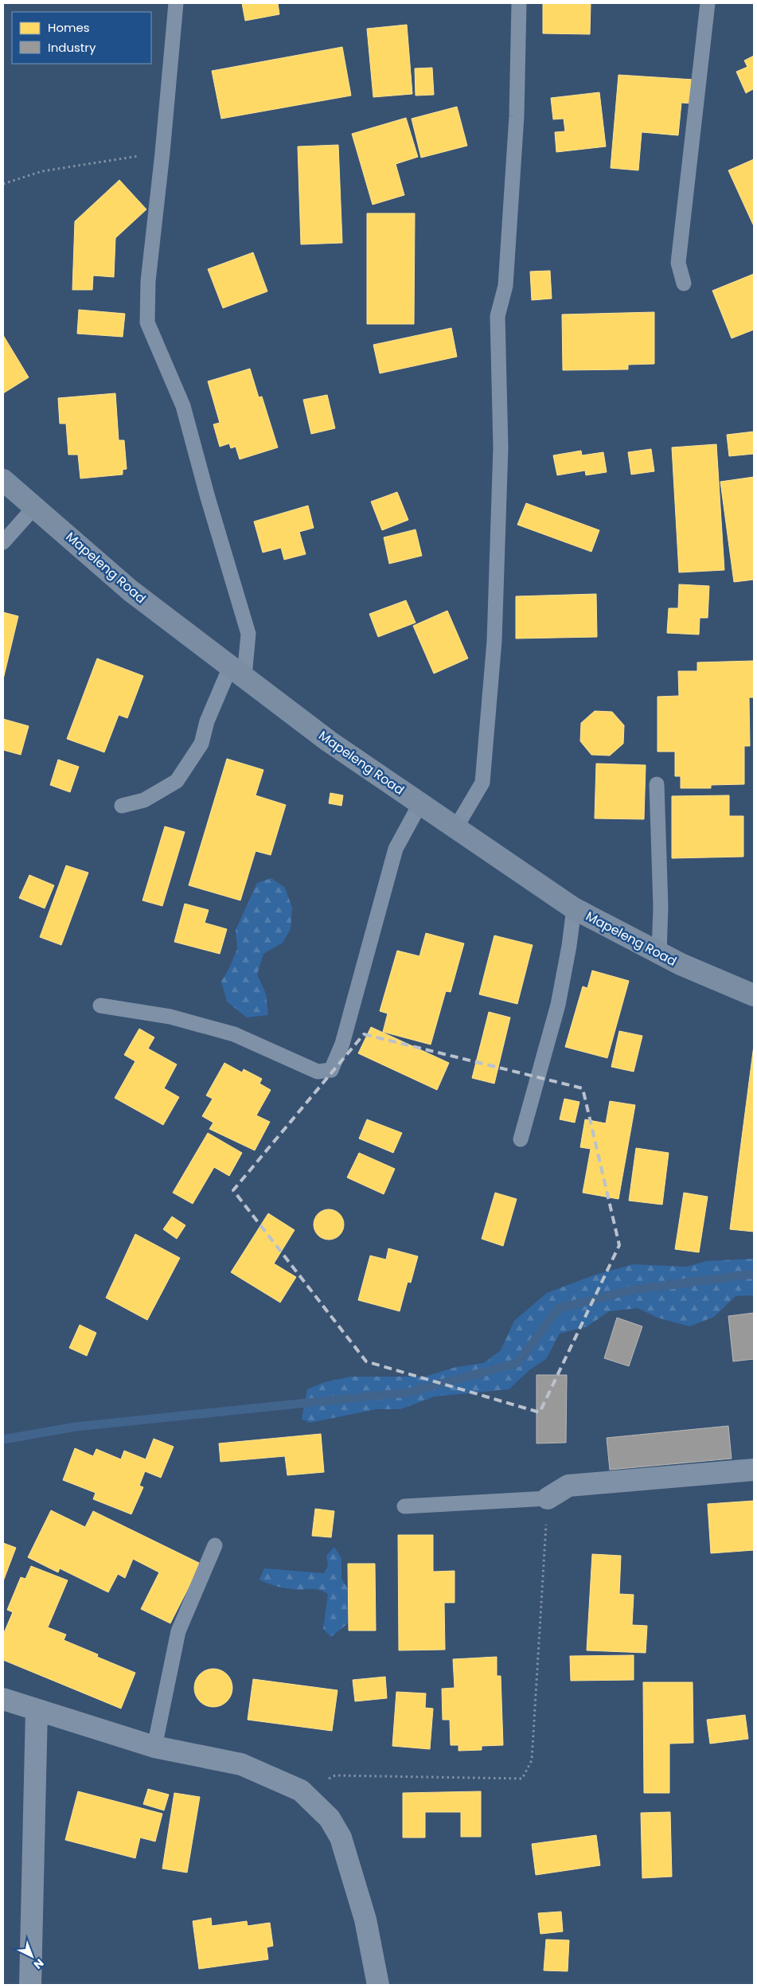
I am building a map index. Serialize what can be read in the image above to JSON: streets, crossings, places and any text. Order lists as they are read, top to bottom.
{
  "streets": {
    "street": ["Mapeleng Road"]
  },
  "legend": ["Homes", "Industry"],
  "north": "bottom right"
}
